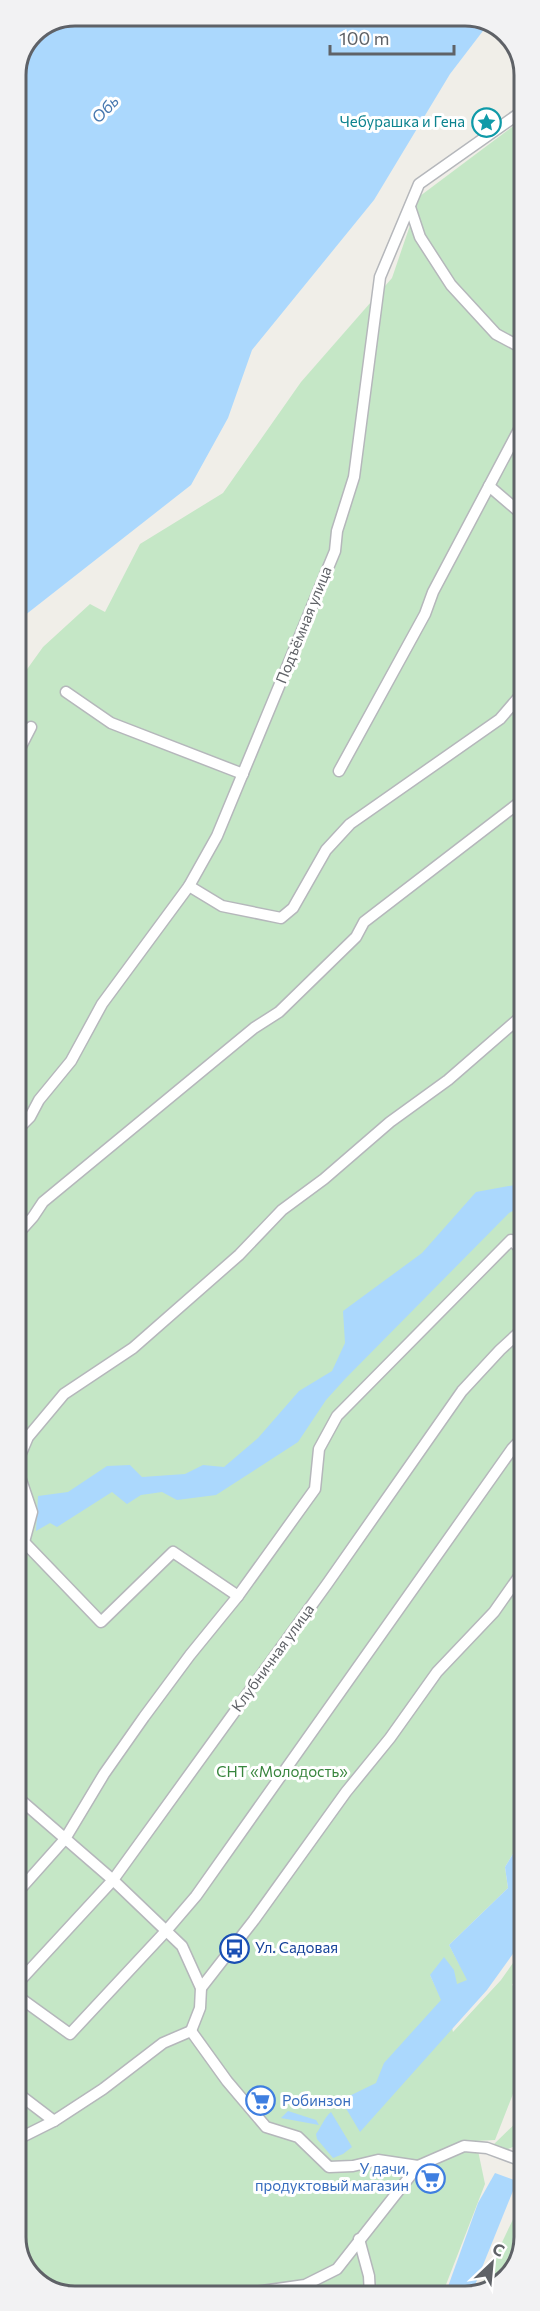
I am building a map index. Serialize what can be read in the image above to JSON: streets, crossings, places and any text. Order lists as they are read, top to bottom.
{
  "streets": {
    "street": ["Подъёмная улица", "Клубничная улица"]
  },
  "water": ["Обь"],
  "parks": ["СНТ «Молодость»"],
  "places": {
    "place": ["Чебурашка и Гена"],
    "bus stop": ["Ул. Садовая"],
    "supermarket": ["Робинзон", "У дачи, продуктовый магазин"]
  },
  "scale_bar": "100 m",
  "north": "top right"
}
